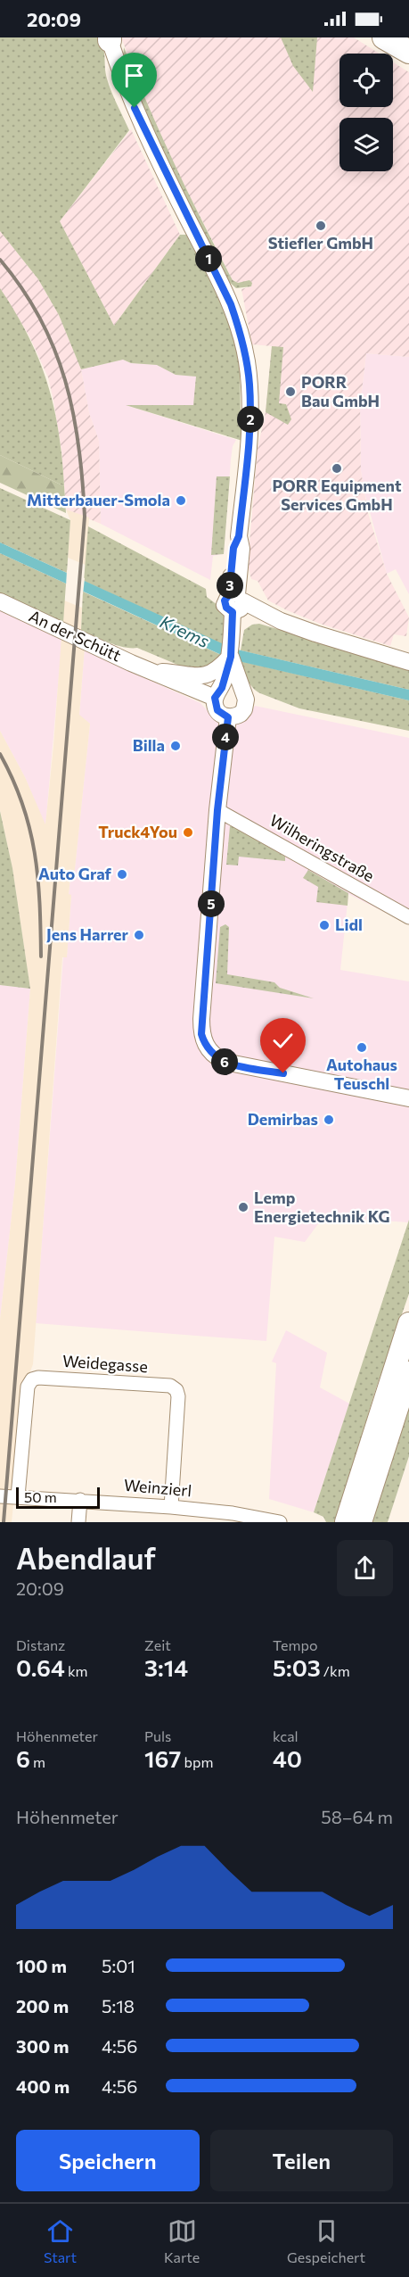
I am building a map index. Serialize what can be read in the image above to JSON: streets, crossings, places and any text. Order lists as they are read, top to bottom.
{
  "streets": {
    "street": [
      "An der Schütt",
      "Wilheringstraße",
      "Weidegasse",
      "Weinzierl"
    ]
  },
  "crossings": [
    ["Weidegasse", "Weinzierl"]
  ],
  "water": ["Krems"],
  "places": [
    "Stiefler GmbH",
    "PORR Bau GmbH",
    "PORR Equipment Services GmbH",
    "Mitterbauer-Smola",
    "Billa",
    "Truck4You",
    "Auto Graf",
    "Lidl",
    "Jens Harrer",
    "Autohaus Teuschl",
    "Demirbas",
    "Lemp Energietechnik KG"
  ],
  "scale_bar": "50 m",
  "page": {
    "status": "20:09",
    "pins": [
      "1",
      "2",
      "3",
      "4",
      "5",
      "6"
    ],
    "scale": "50 m",
    "heading": ["Abendlauf", "20:09"],
    "stats": [
      ["Distanz", "0.64 km"],
      ["Zeit", "3:14"],
      ["Tempo", "5:03 /km"],
      ["Höhenmeter", "6 m"],
      ["Puls", "167 bpm"],
      ["kcal", "40"]
    ],
    "chart": ["Höhenmeter", "58–64 m"],
    "list": [
      {
        "name": "100 m",
        "note": "5:01"
      },
      {
        "name": "200 m",
        "note": "5:18"
      },
      {
        "name": "300 m",
        "note": "4:56"
      },
      {
        "name": "400 m",
        "note": "4:56"
      }
    ],
    "buttons": ["Speichern", "Teilen"],
    "tabs": ["Start", "Karte", "Gespeichert"]
  }
}
